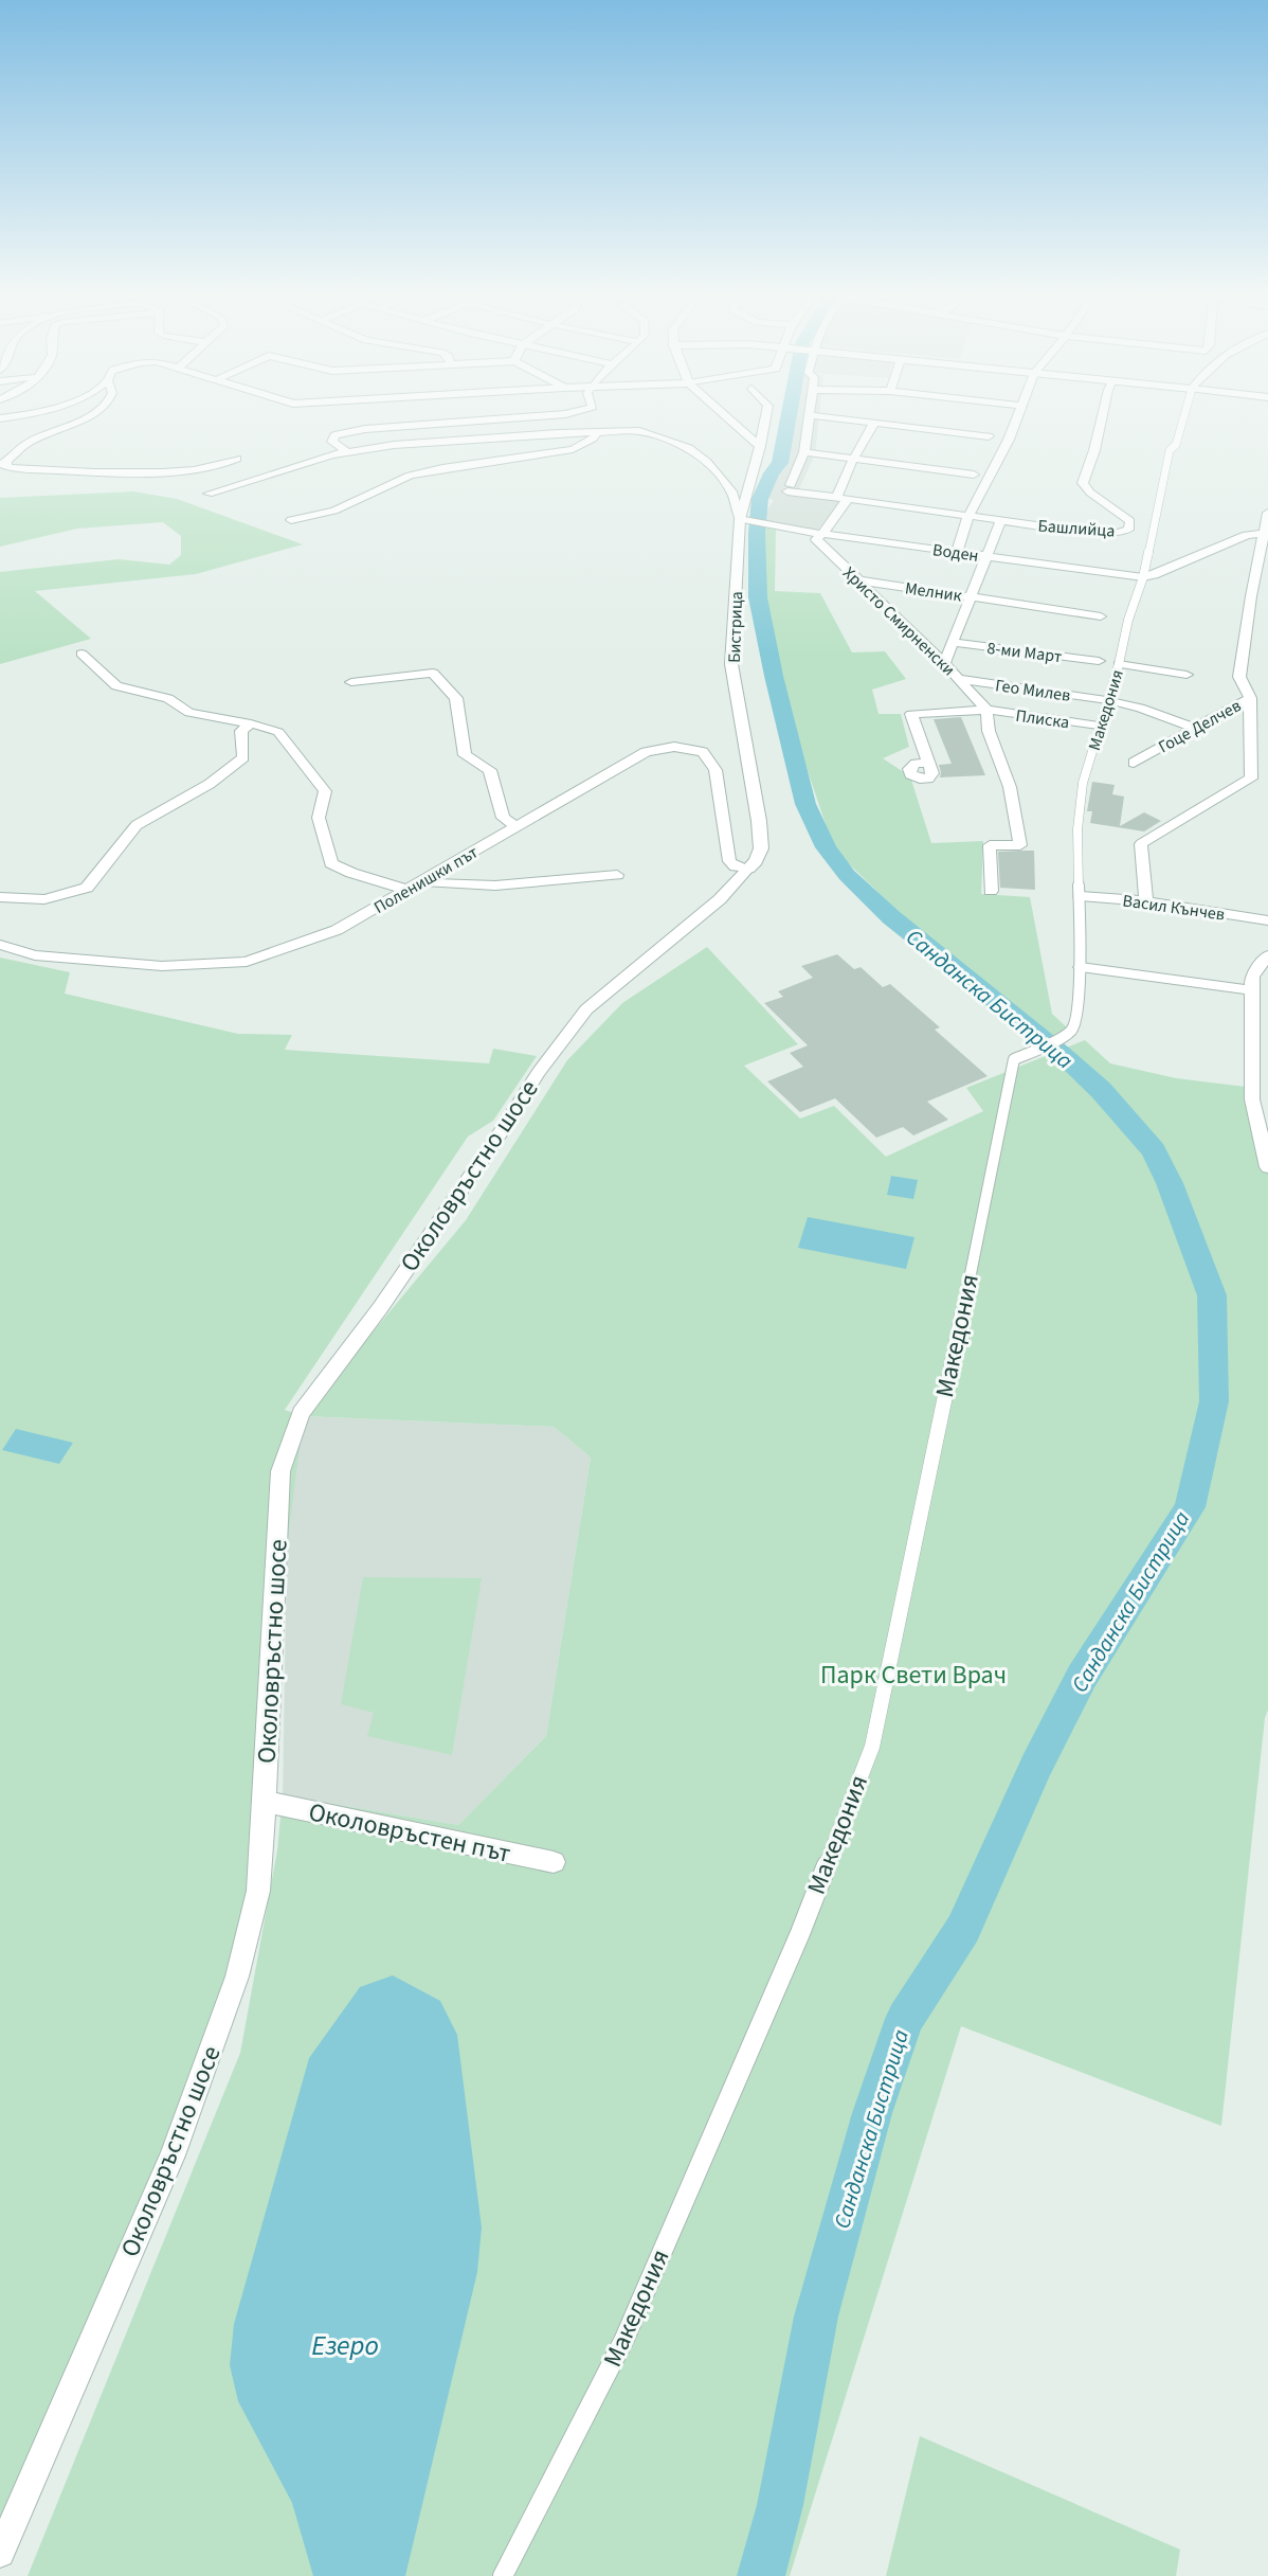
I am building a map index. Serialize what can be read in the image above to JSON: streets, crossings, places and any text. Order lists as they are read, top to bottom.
{
  "streets": {
    "street": [
      "Башлийца",
      "Воден",
      "Мелник",
      "Христо Смирненски",
      "Бистрица",
      "8-ми Март",
      "Гео Милев",
      "Македония",
      "Плиска",
      "Гоце Делчев",
      "Поленишки път",
      "Васил Кънчев",
      "Околовръстно шосе",
      "Околовръстен път"
    ]
  },
  "crossings": [
    ["Воден", "Христо Смирненски"],
    ["Воден", "Бистрица"],
    ["Воден", "Македония"],
    ["Мелник", "Христо Смирненски"],
    ["Христо Смирненски", "Гео Милев"],
    ["Христо Смирненски", "Плиска"],
    ["Бистрица", "Поленишки път"],
    ["Бистрица", "Околовръстно шосе"],
    ["Гео Милев", "Македония"],
    ["Гео Милев", "Гоце Делчев"],
    ["Македония", "Плиска"],
    ["Македония", "Васил Кънчев"],
    ["Поленишки път", "Околовръстно шосе"],
    ["Околовръстно шосе", "Околовръстен път"]
  ],
  "water": ["Санданска Бистрица", "Езеро"],
  "parks": ["Парк Свети Врач"]
}
